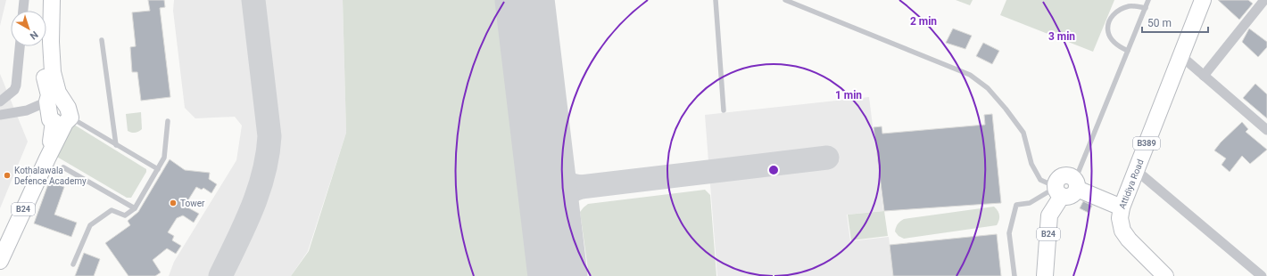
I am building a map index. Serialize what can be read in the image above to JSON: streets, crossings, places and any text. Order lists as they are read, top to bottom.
{
  "streets": {
    "main road": ["B389", "Attidiya Road", "B24"]
  },
  "places": ["Kothalawala Defence Academy", "Tower"],
  "scale_bar": "50 m",
  "north": "bottom right",
  "rings": ["2 min", "3 min", "1 min"]
}
